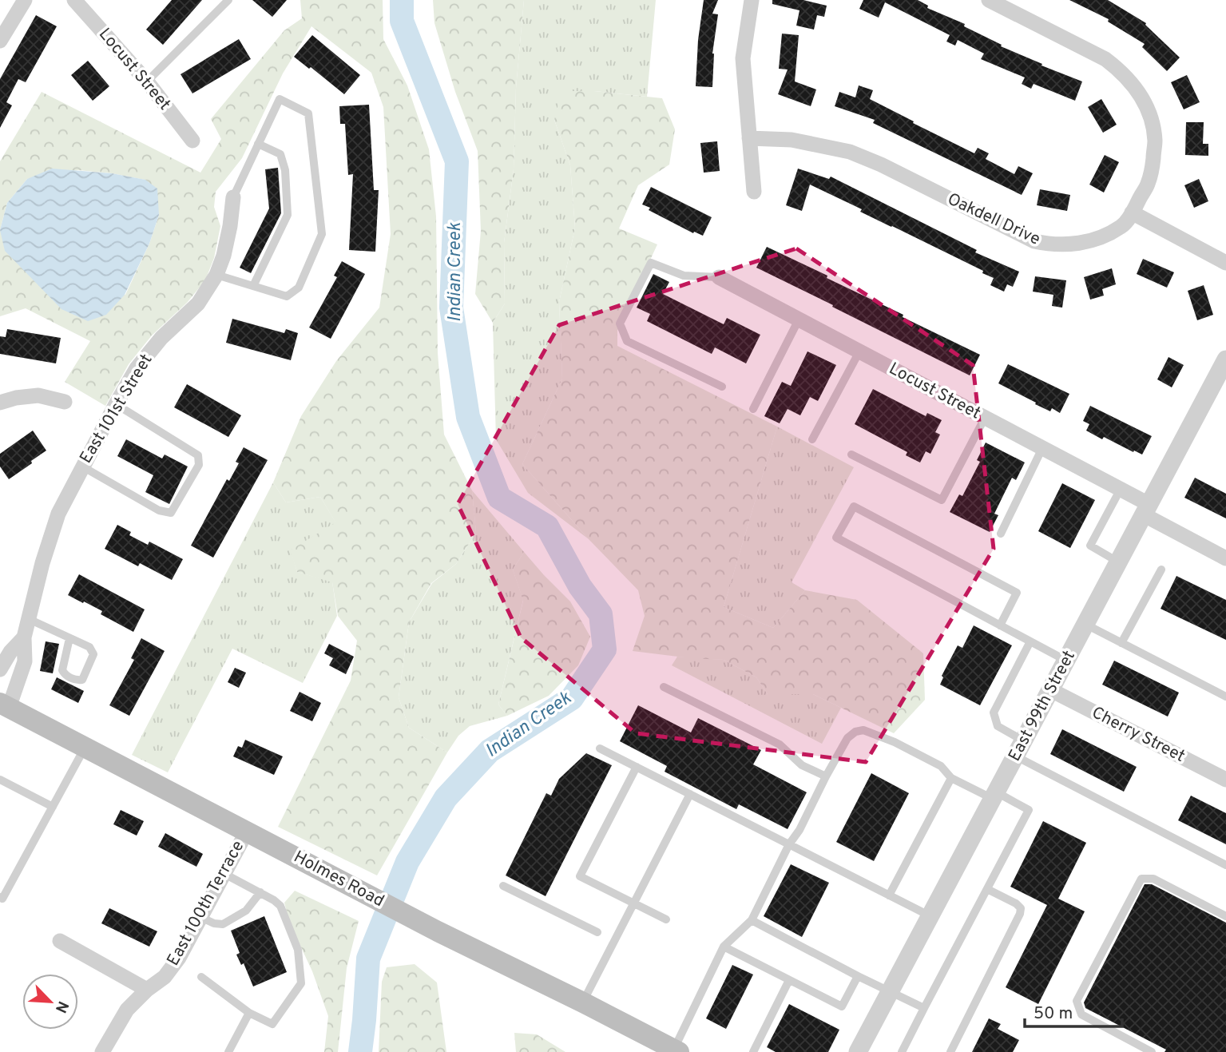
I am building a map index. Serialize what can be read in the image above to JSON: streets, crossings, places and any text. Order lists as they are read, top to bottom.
{
  "streets": {
    "main road": ["Holmes Road"],
    "street": [
      "Locust Street",
      "Oakdell Drive",
      "East 101st Street",
      "East 99th Street",
      "Cherry Street",
      "East 100th Terrace"
    ]
  },
  "crossings": [
    ["Locust Street", "East 99th Street"],
    ["East 101st Street", "Holmes Road"],
    ["East 99th Street", "Cherry Street"],
    ["Holmes Road", "East 100th Terrace"]
  ],
  "water": ["Indian Creek"],
  "scale_bar": "50 m",
  "north": "bottom right"
}
